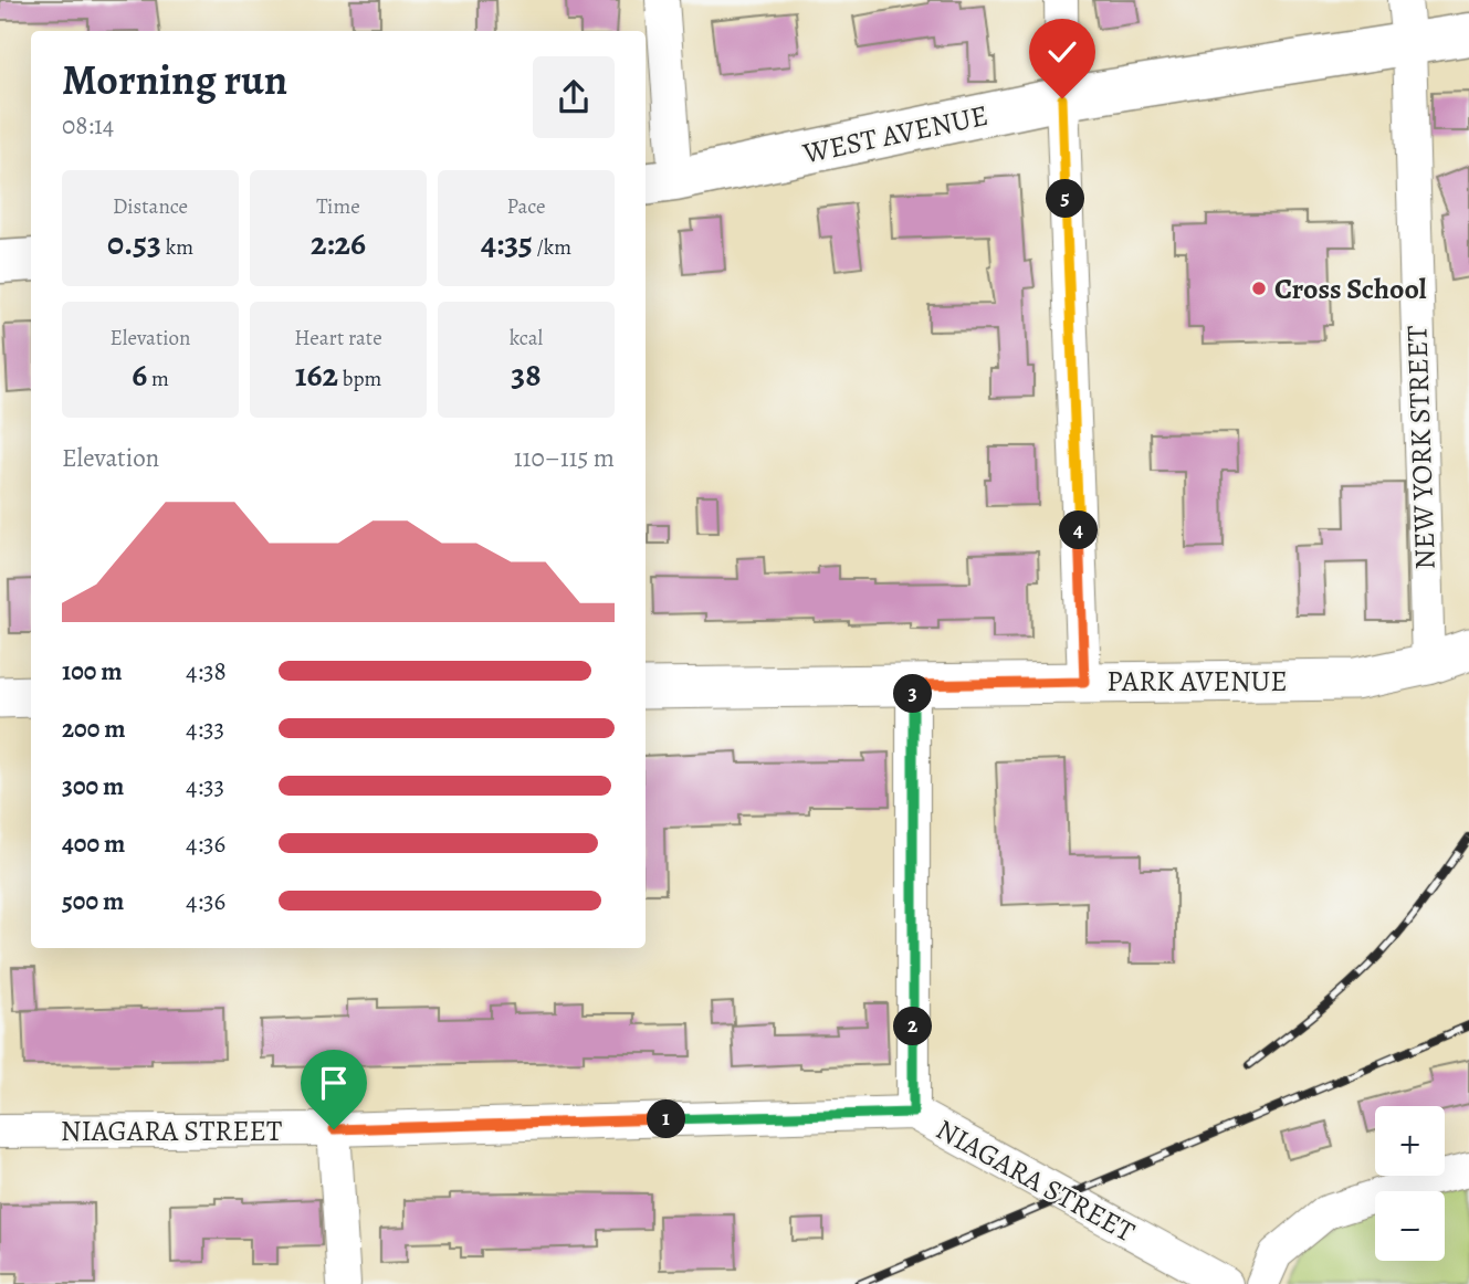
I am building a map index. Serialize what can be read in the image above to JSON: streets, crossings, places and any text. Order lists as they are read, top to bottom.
{
  "streets": {
    "highway": ["WEST AVENUE"],
    "main road": ["PARK AVENUE"],
    "street": ["NEW YORK STREET", "NIAGARA STREET"]
  },
  "crossings": [
    ["WEST AVENUE", "NEW YORK STREET"],
    ["NEW YORK STREET", "PARK AVENUE"]
  ],
  "places": ["Cross School"],
  "page": {
    "heading": ["Morning run", "08:14"],
    "stats": [
      ["Distance", "0.53 km"],
      ["Time", "2:26"],
      ["Pace", "4:35 /km"],
      ["Elevation", "6 m"],
      ["Heart rate", "162 bpm"],
      ["kcal", "38"]
    ],
    "pins": [
      "5",
      "4",
      "3",
      "2",
      "1"
    ],
    "chart": ["Elevation", "110–115 m"],
    "list": [
      {
        "name": "100 m",
        "note": "4:38"
      },
      {
        "name": "200 m",
        "note": "4:33"
      },
      {
        "name": "300 m",
        "note": "4:33"
      },
      {
        "name": "400 m",
        "note": "4:36"
      },
      {
        "name": "500 m",
        "note": "4:36"
      }
    ],
    "map_buttons": ["+", "−"]
  }
}
